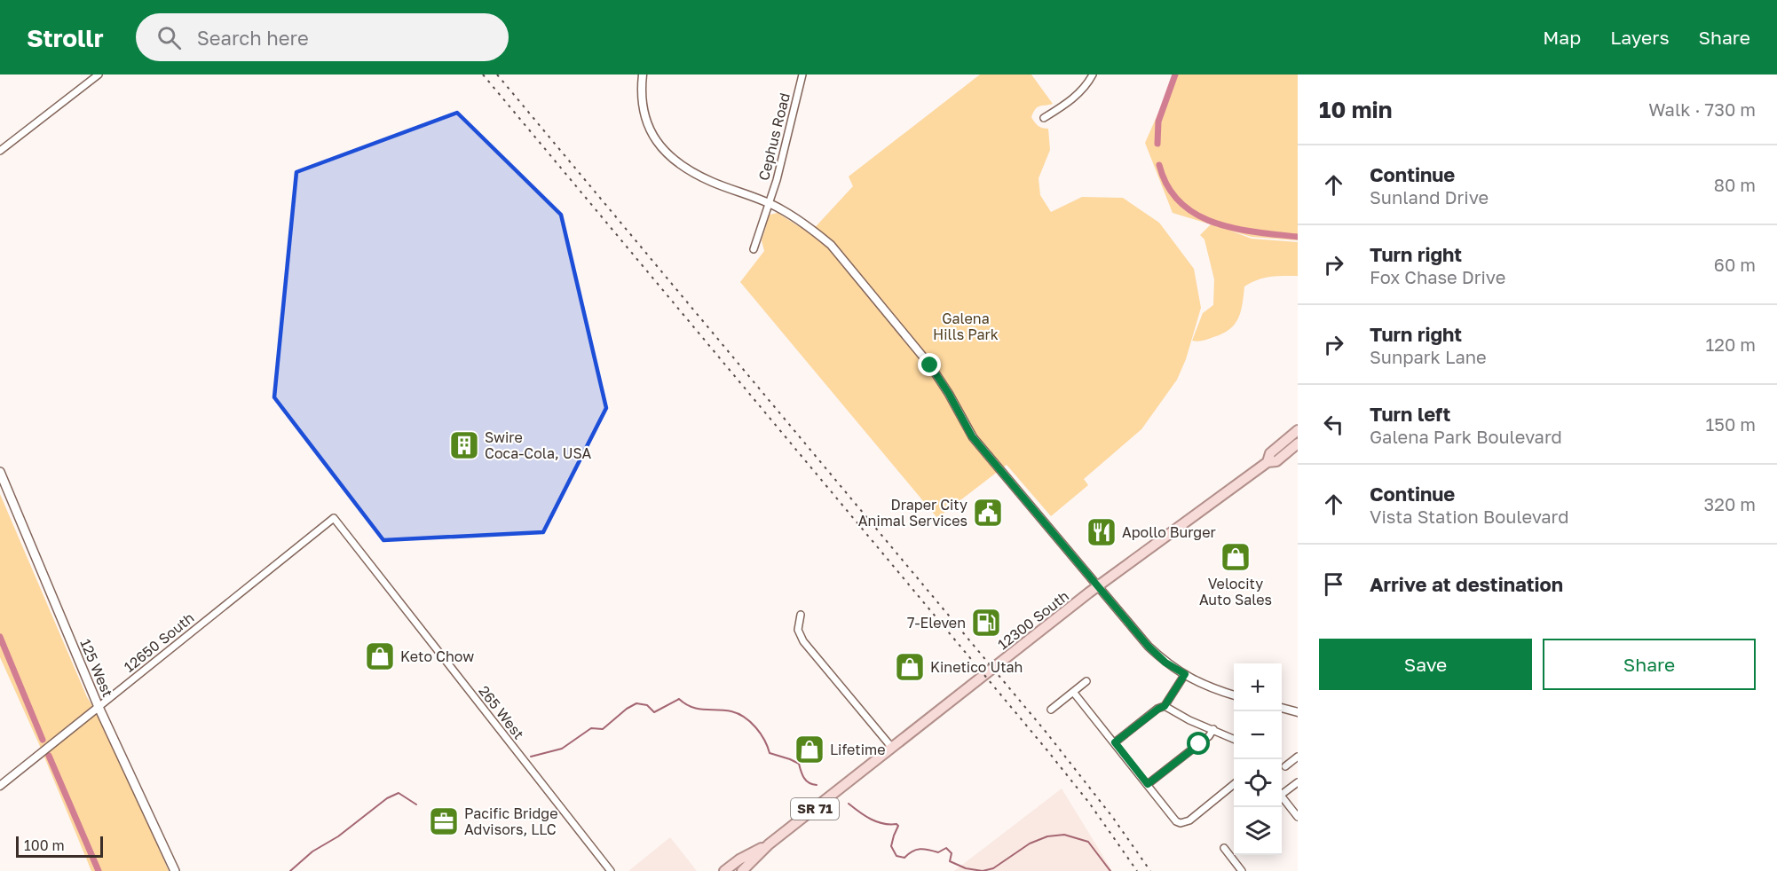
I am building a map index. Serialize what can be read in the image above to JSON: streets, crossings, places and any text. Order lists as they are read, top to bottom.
{
  "streets": {
    "main road": ["12300 South", "125 West", "SR 71"],
    "street": ["Cephus Road", "12650 South", "265 West"]
  },
  "crossings": [
    ["12650 South", "125 West"],
    ["12650 South", "265 West"]
  ],
  "parks": ["Galena Hills Park"],
  "places": {
    "building": ["Swire Coca-Cola, USA"],
    "public building": ["Draper City Animal Services"],
    "restaurant": ["Apollo Burger"],
    "shop": [
      "Velocity Auto Sales",
      "Keto Chow",
      "Kinetico Utah",
      "Lifetime"
    ],
    "fuel station": ["7-Eleven"],
    "office": ["Pacific Bridge Advisors, LLC"]
  },
  "scale_bar": "100 m",
  "page": {
    "header": "Strollr",
    "search": "Search here",
    "nav": ["Map", "Layers", "Share"],
    "heading": ["10 min", "Walk · 730 m"],
    "list": [
      ["Continue", "Sunland Drive", "80 m"],
      ["Turn right", "Fox Chase Drive", "60 m"],
      ["Turn right", "Sunpark Lane", "120 m"],
      ["Turn left", "Galena Park Boulevard", "150 m"],
      ["Continue", "Vista Station Boulevard", "320 m"],
      "Arrive at destination"
    ],
    "buttons": ["Save", "Share"],
    "map_buttons": ["+", "−"],
    "scale": "100 m"
  }
}
